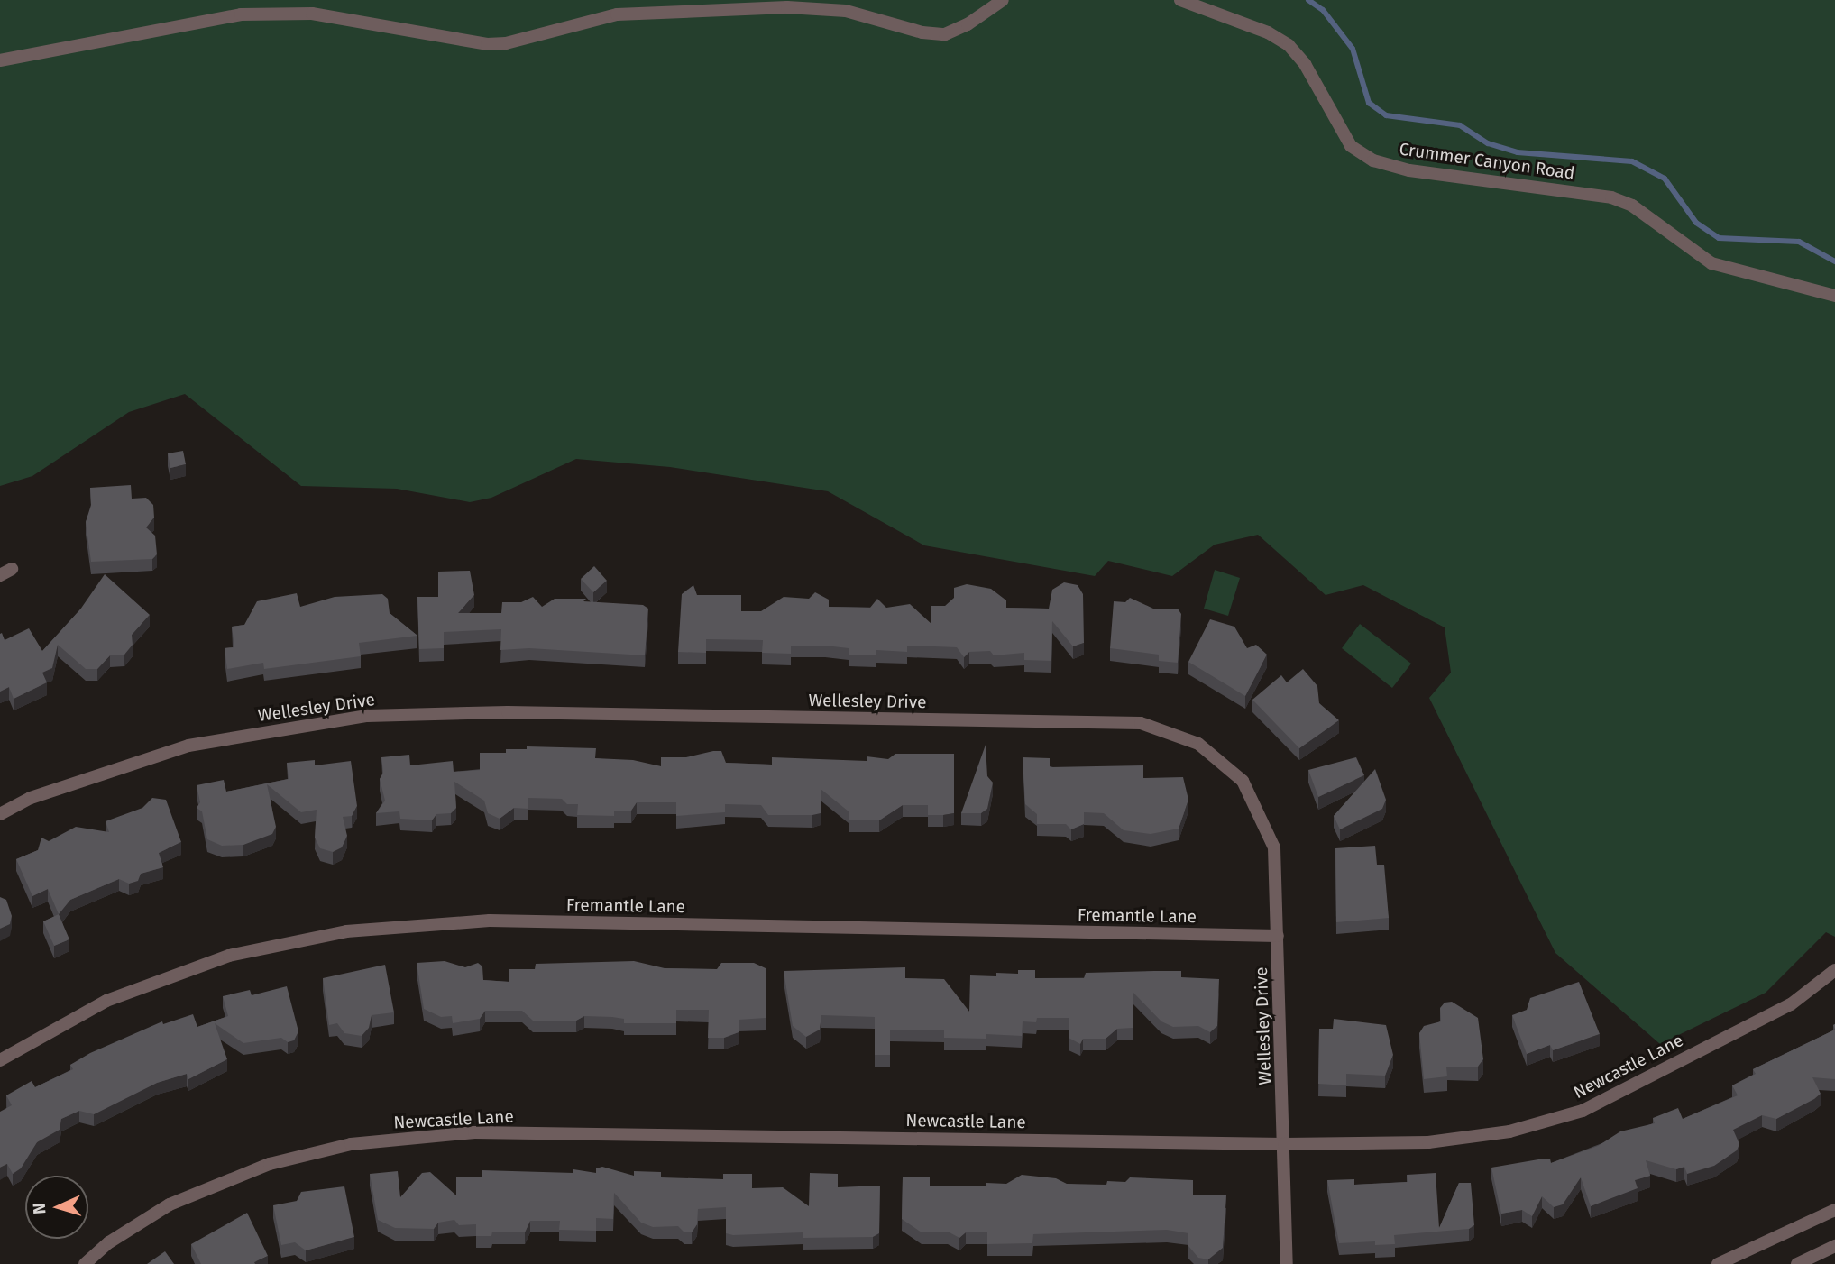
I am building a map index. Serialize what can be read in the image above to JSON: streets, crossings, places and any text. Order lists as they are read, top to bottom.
{
  "streets": {
    "street": [
      "Crummer Canyon Road",
      "Wellesley Drive",
      "Fremantle Lane",
      "Newcastle Lane"
    ]
  },
  "crossings": [
    ["Wellesley Drive", "Fremantle Lane"],
    ["Wellesley Drive", "Newcastle Lane"]
  ],
  "north": "left"
}
